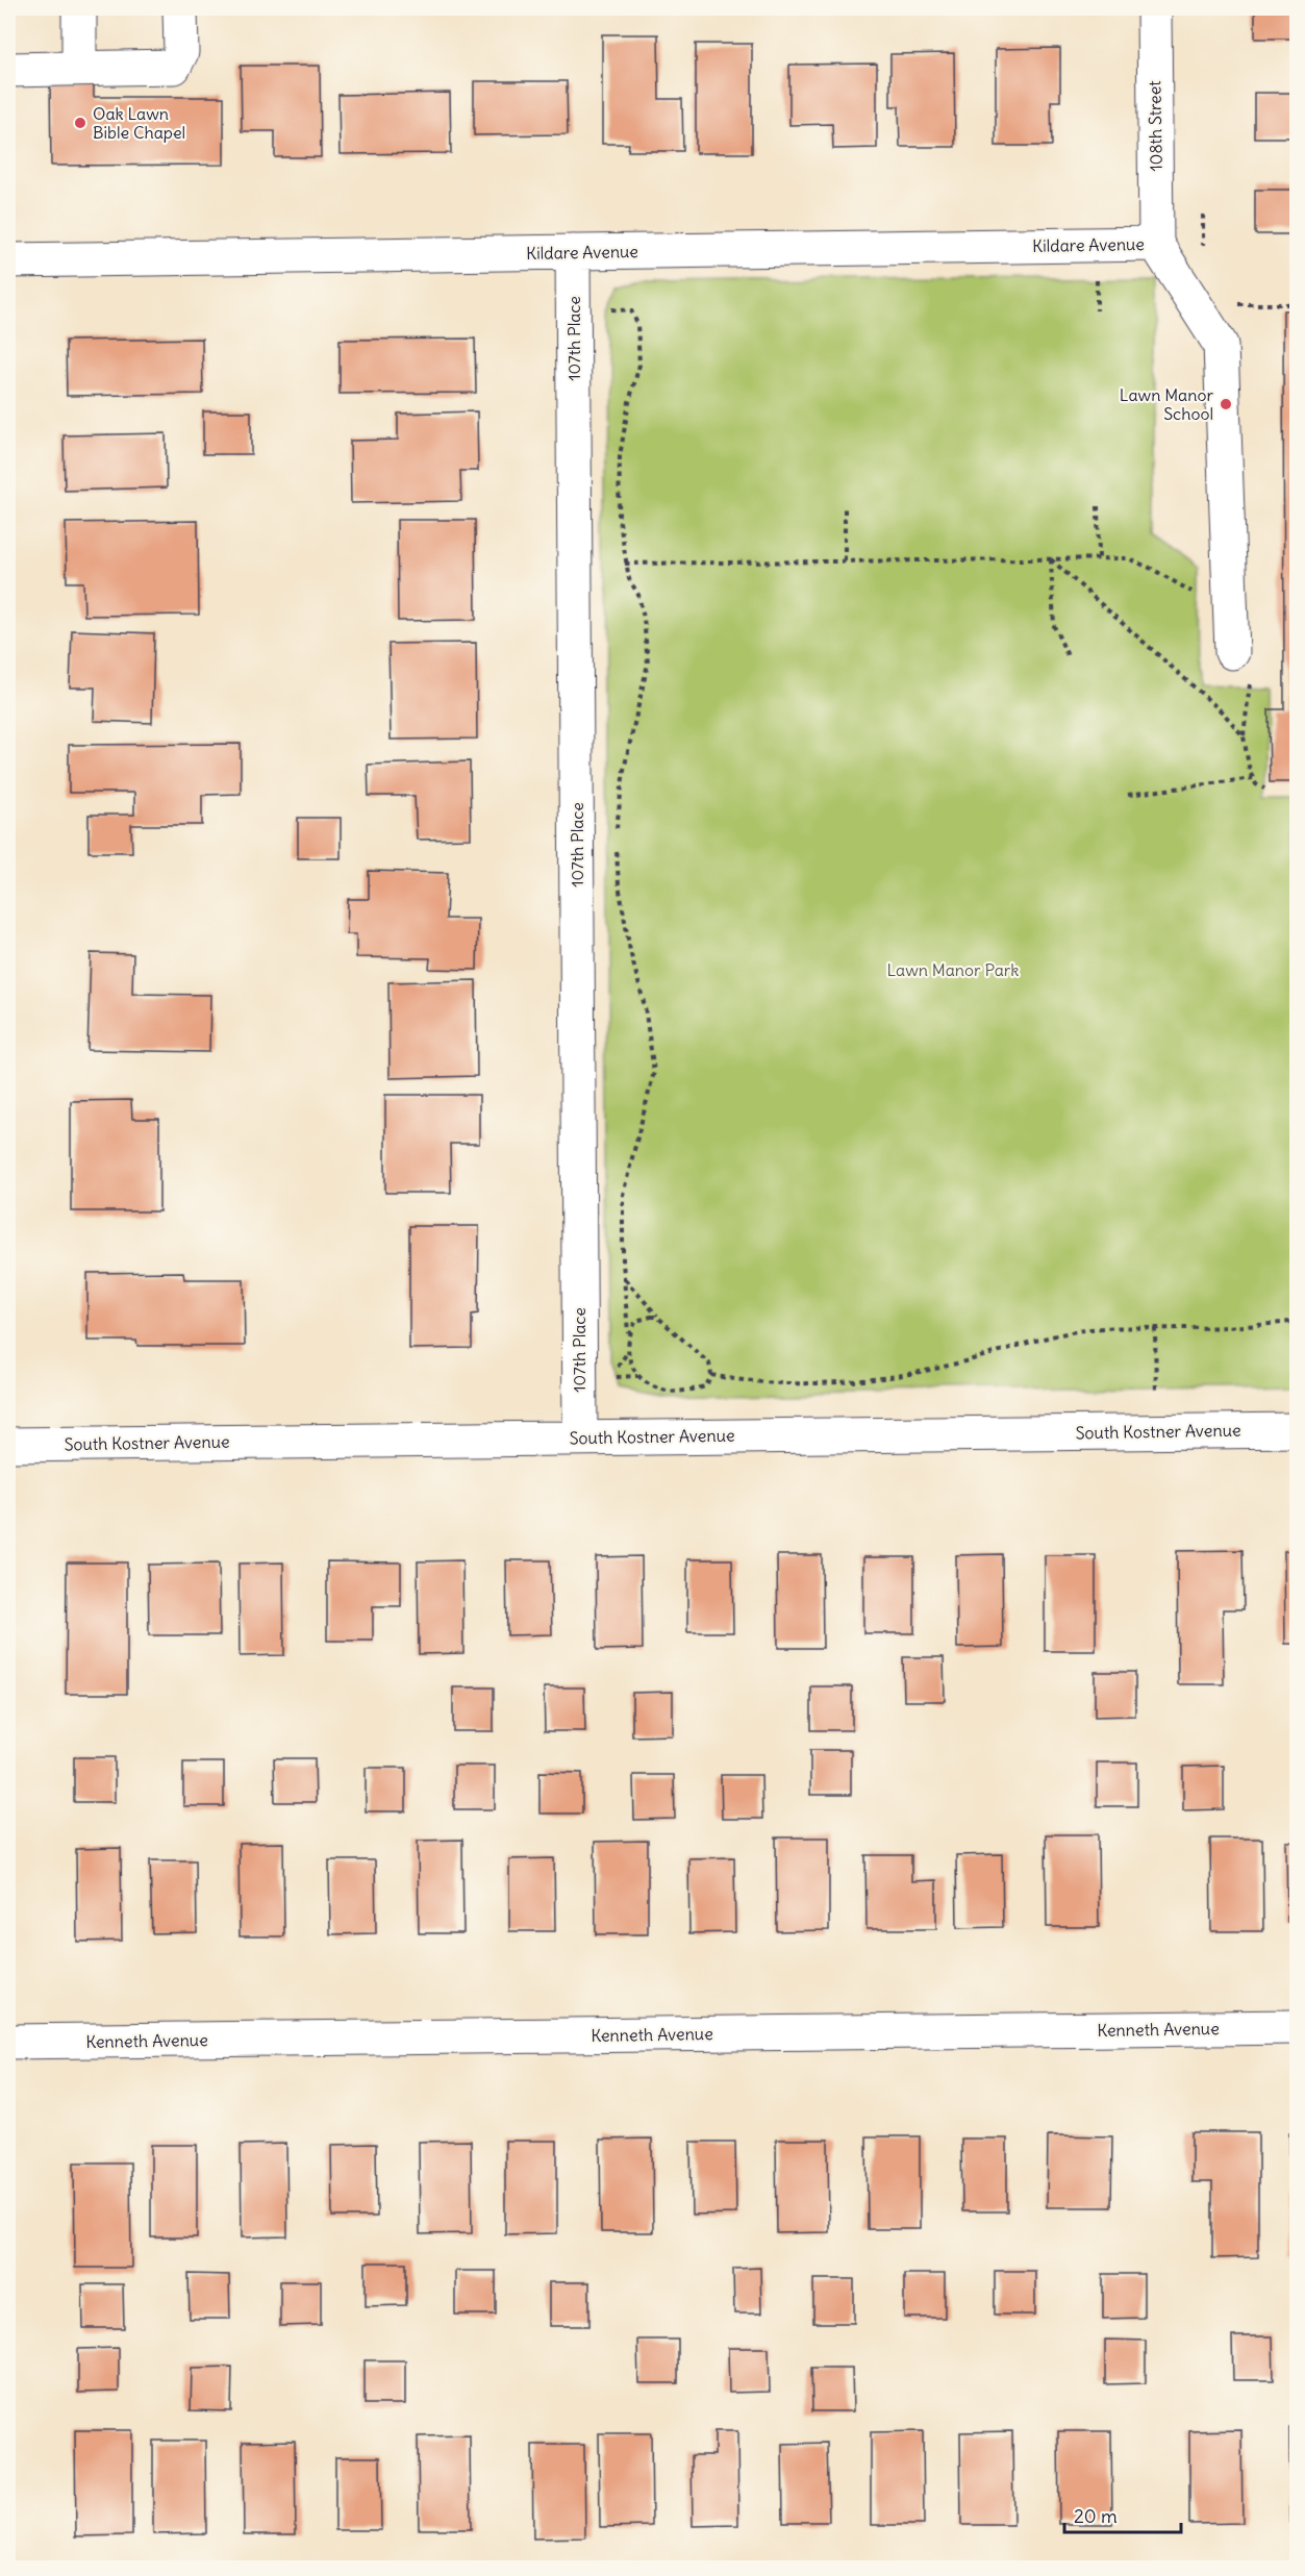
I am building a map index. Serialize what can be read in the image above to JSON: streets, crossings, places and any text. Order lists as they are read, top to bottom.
{
  "streets": {
    "street": [
      "108th Street",
      "Kildare Avenue",
      "107th Place",
      "South Kostner Avenue",
      "Kenneth Avenue"
    ]
  },
  "crossings": [
    ["108th Street", "Kildare Avenue"],
    ["Kildare Avenue", "107th Place"],
    ["107th Place", "South Kostner Avenue"]
  ],
  "parks": ["Lawn Manor Park"],
  "places": ["Oak Lawn Bible Chapel", "Lawn Manor School"],
  "scale_bar": "20 m"
}
